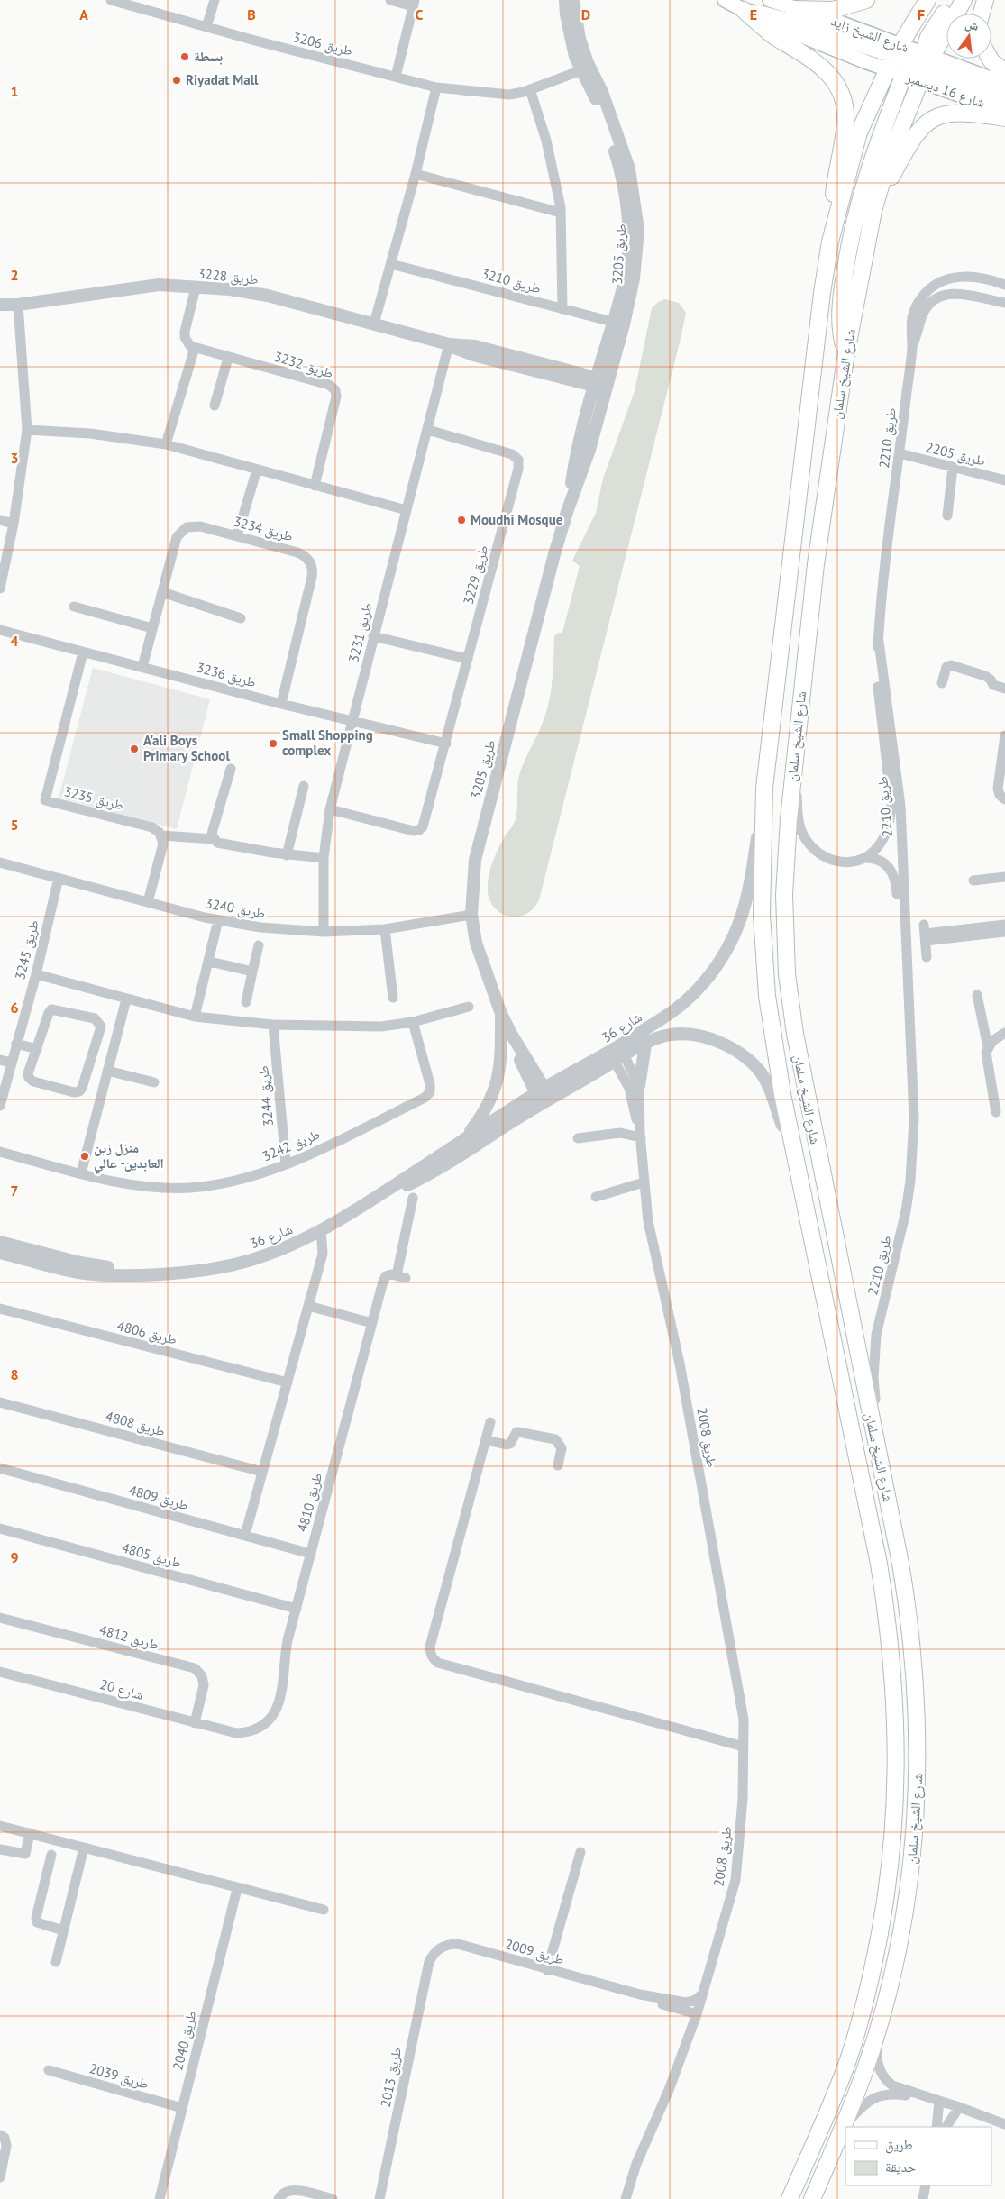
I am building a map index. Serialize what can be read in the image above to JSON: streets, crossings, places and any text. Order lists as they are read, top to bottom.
{
  "streets": {
    "main road": ["شارع الشيخ زايد", "شارع 16 ديسمبر", "شارع الشيخ سلمان"],
    "street": [
      "طريق 3206",
      "طريق 3205",
      "طريق 3228",
      "طريق 3210",
      "طريق 3232",
      "طريق 2210",
      "طريق 2205",
      "طريق 3234",
      "طريق 3229",
      "طريق 3231",
      "طريق 3236",
      "طريق 3235",
      "طريق 3240",
      "طريق 3245",
      "شارع 36",
      "طريق 3244",
      "طريق 3242",
      "طريق 4806",
      "طريق 4808",
      "طريق 2008",
      "طريق 4809",
      "طريق 4810",
      "طريق 4805",
      "طريق 4812",
      "شارع 20",
      "طريق 2009",
      "طريق 2040",
      "طريق 2039",
      "طريق 2013"
    ]
  },
  "crossings": [
    ["شارع الشيخ زايد", "شارع 16 ديسمبر"],
    ["شارع الشيخ زايد", "شارع الشيخ سلمان"],
    ["طريق 3206", "طريق 3205"],
    ["شارع 16 ديسمبر", "شارع الشيخ سلمان"],
    ["طريق 3205", "طريق 3228"],
    ["طريق 3205", "طريق 3210"],
    ["طريق 3205", "طريق 3240"],
    ["طريق 3205", "شارع 36"],
    ["طريق 3228", "طريق 3231"],
    ["شارع الشيخ سلمان", "طريق 2210"],
    ["شارع الشيخ سلمان", "شارع 36"],
    ["طريق 2210", "طريق 2205"],
    ["طريق 3234", "طريق 3236"],
    ["طريق 3229", "طريق 3231"],
    ["طريق 3229", "طريق 3236"],
    ["طريق 3231", "طريق 3236"],
    ["طريق 3231", "طريق 3240"],
    ["طريق 3236", "طريق 3235"],
    ["طريق 3240", "طريق 3245"],
    ["شارع 36", "طريق 2008"],
    ["طريق 3244", "طريق 3242"],
    ["طريق 2008", "طريق 2009"],
    ["طريق 4809", "طريق 4810"],
    ["طريق 4810", "طريق 4805"],
    ["طريق 4810", "شارع 20"],
    ["طريق 4812", "شارع 20"],
    ["طريق 2009", "طريق 2013"],
    ["طريق 2040", "طريق 2039"]
  ],
  "places": [
    "بسطة",
    "Riyadat Mall",
    "Moudhi Mosque",
    "Small Shopping complex",
    "A'ali Boys Primary School",
    "منزل زين العابدين- عالي"
  ],
  "legend": ["طريق", "حديقة"],
  "north": "top",
  "grid": {
    "columns": [
      "A",
      "B",
      "C",
      "D",
      "E",
      "F"
    ],
    "rows": [
      "1",
      "2",
      "3",
      "4",
      "5",
      "6",
      "7",
      "8",
      "9"
    ]
  }
}
